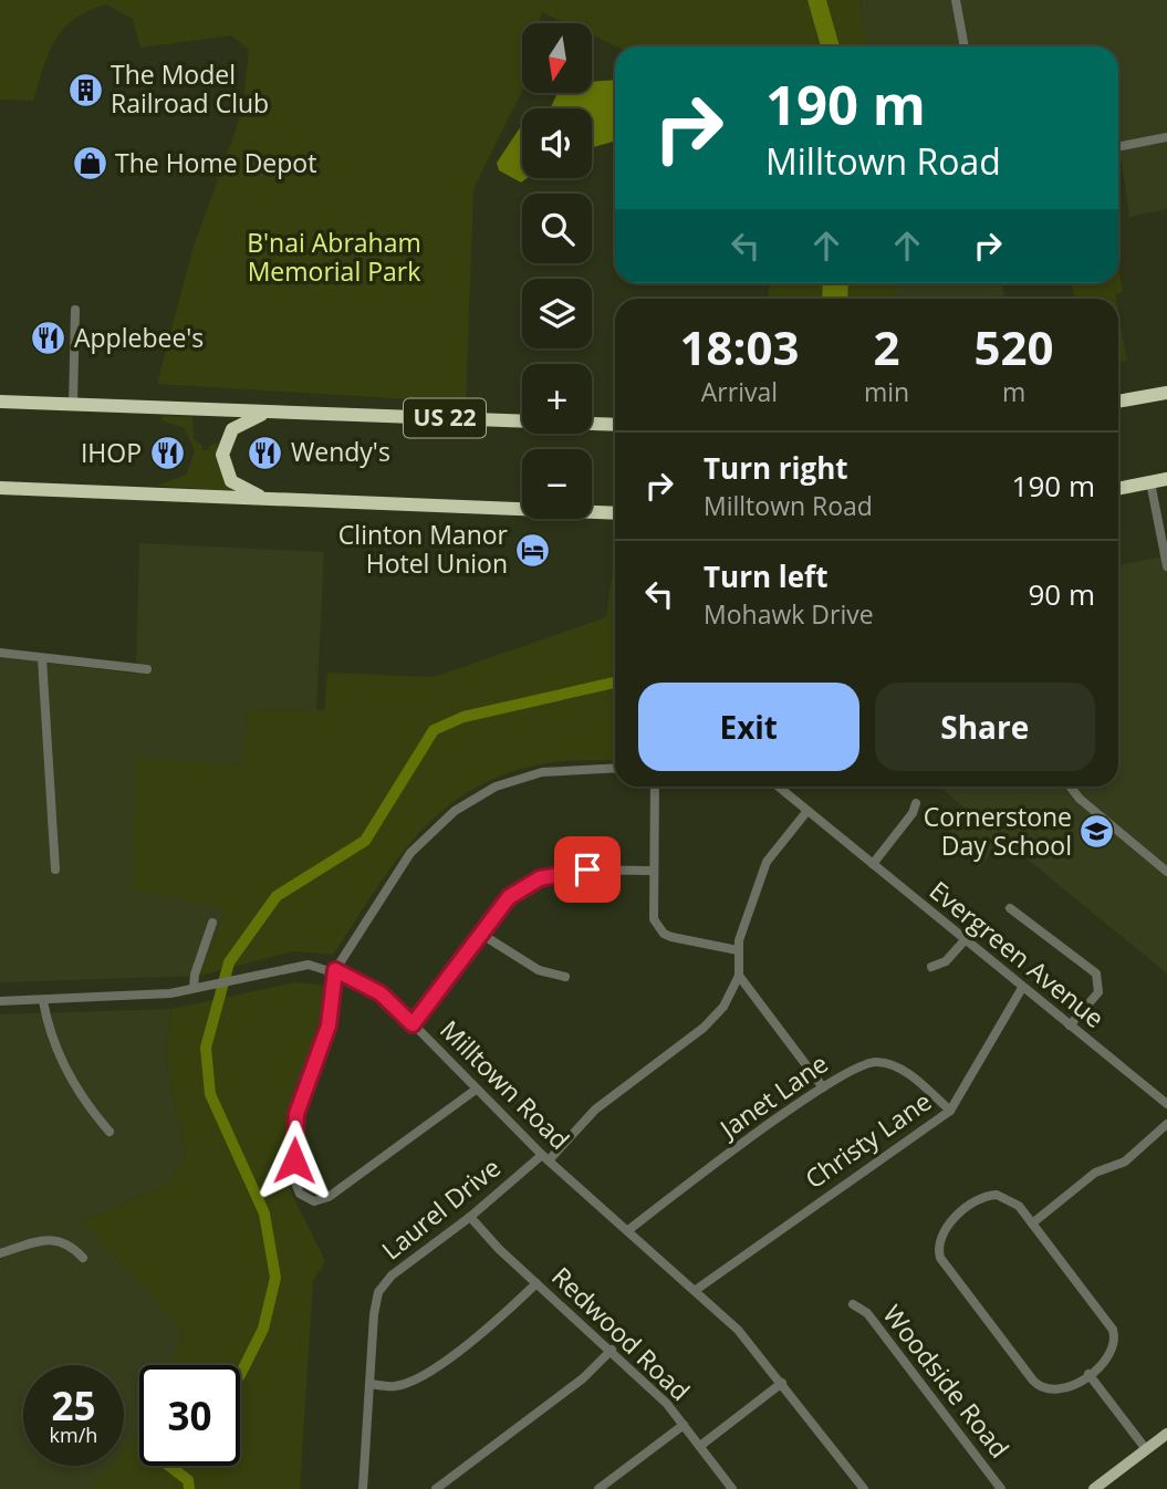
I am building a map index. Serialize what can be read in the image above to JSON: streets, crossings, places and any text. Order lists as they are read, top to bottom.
{
  "streets": {
    "highway": ["US 22"],
    "street": [
      "Evergreen Avenue",
      "Milltown Road",
      "Janet Lane",
      "Christy Lane",
      "Laurel Drive",
      "Redwood Road",
      "Woodside Road"
    ]
  },
  "crossings": [
    ["Evergreen Avenue", "Christy Lane"],
    ["Milltown Road", "Janet Lane"],
    ["Milltown Road", "Christy Lane"],
    ["Milltown Road", "Laurel Drive"],
    ["Janet Lane", "Christy Lane"],
    ["Laurel Drive", "Redwood Road"]
  ],
  "parks": ["B'nai Abraham Memorial Park"],
  "places": {
    "building": ["The Model Railroad Club"],
    "shop": ["The Home Depot"],
    "restaurant": ["Applebee's", "Wendy's", "IHOP"],
    "hotel": ["Clinton Manor Hotel Union"],
    "school or university": ["Cornerstone Day School"]
  },
  "north": "bottom",
  "page": {
    "map_buttons": ["+", "−"],
    "turn": ["190 m", "Milltown Road"],
    "eta": [
      "18:03",
      "Arrival",
      "2",
      "min",
      "520",
      "m"
    ],
    "list": [
      {
        "name": "Turn right",
        "note": "Milltown Road",
        "value": "190 m"
      },
      {
        "name": "Turn left",
        "note": "Mohawk Drive",
        "value": "90 m"
      }
    ],
    "buttons": ["Exit", "Share"],
    "speed": "25 km/h",
    "limit": "30"
  }
}
